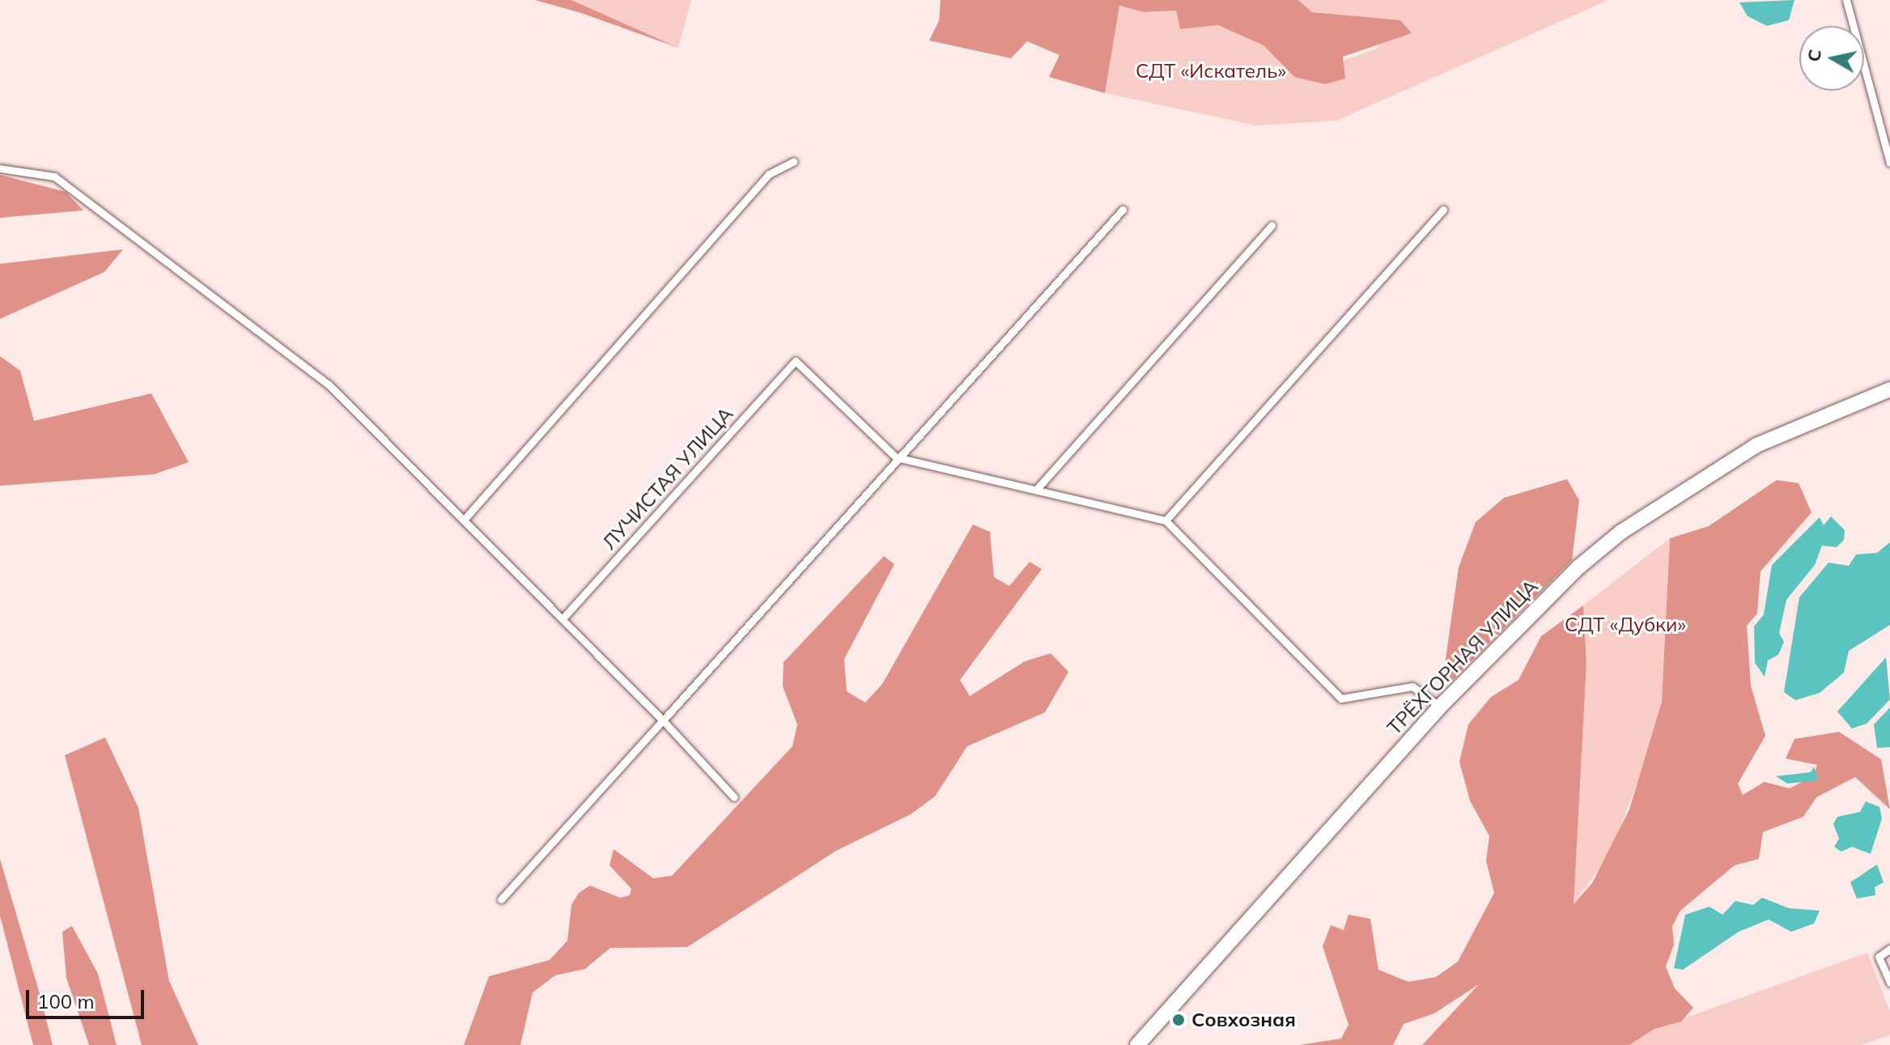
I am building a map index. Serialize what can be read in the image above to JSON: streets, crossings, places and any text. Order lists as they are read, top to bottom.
{
  "streets": {
    "highway": ["ТРЁХГОРНАЯ УЛИЦА"],
    "street": ["ЛУЧИСТАЯ УЛИЦА"]
  },
  "parks": ["СДТ «Искатель»", "СДТ «Дубки»"],
  "places": ["Совхозная"],
  "scale_bar": "100 m",
  "north": "left"
}
